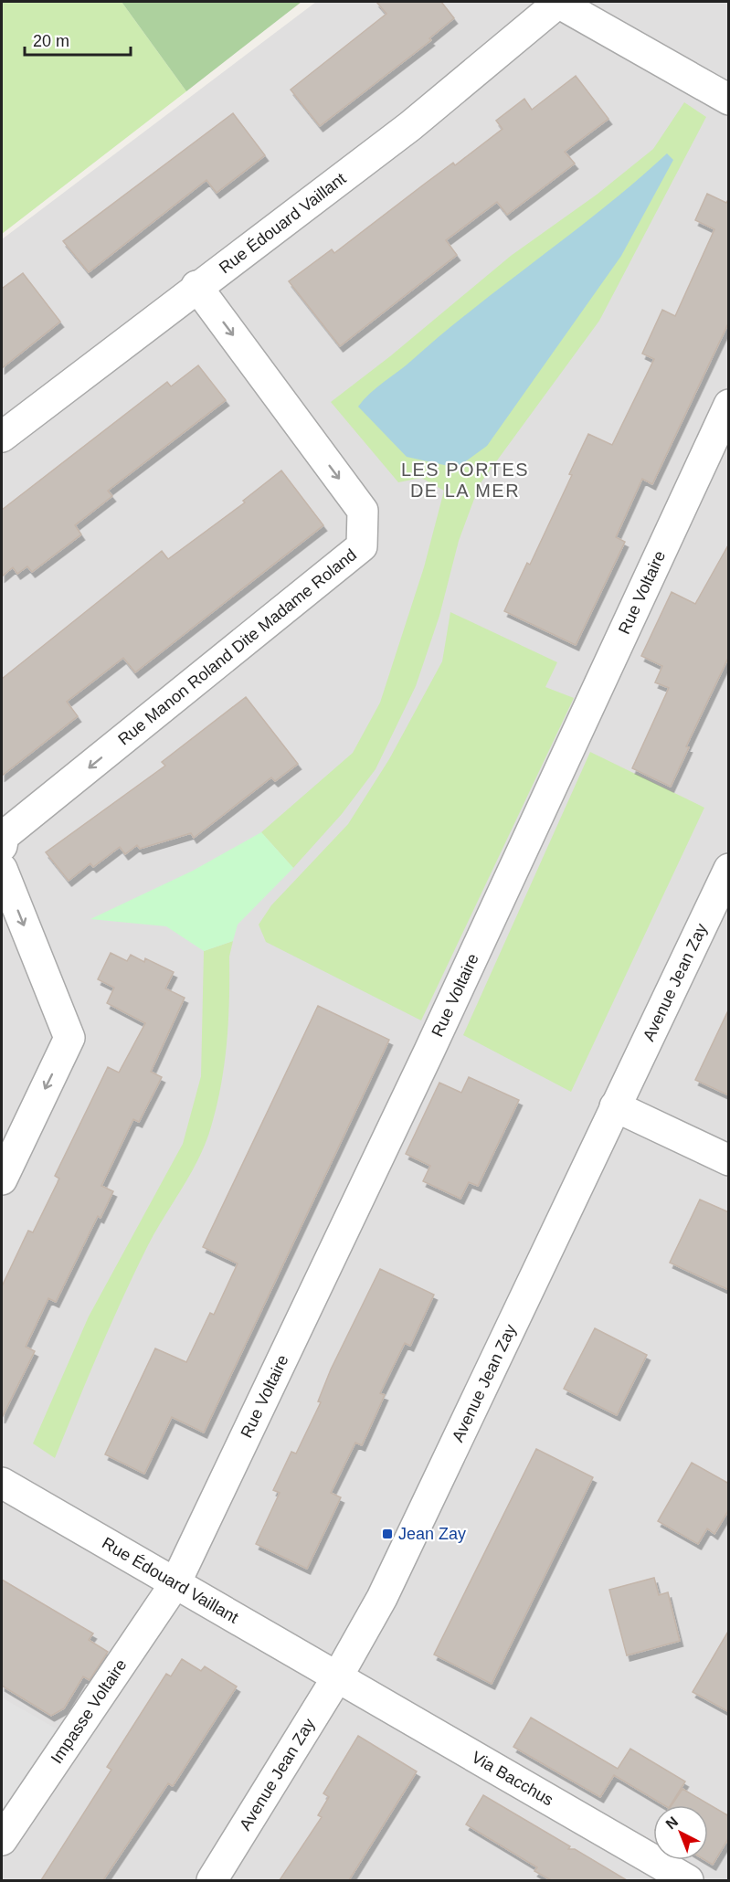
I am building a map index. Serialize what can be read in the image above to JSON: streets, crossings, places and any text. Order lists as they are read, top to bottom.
{
  "streets": {
    "street": [
      "Rue Édouard Vaillant",
      "Rue Voltaire",
      "Rue Manon Roland Dite Madame Roland",
      "Avenue Jean Zay",
      "Impasse Voltaire",
      "Via Bacchus"
    ]
  },
  "crossings": [
    ["Rue Édouard Vaillant", "Rue Voltaire"],
    ["Rue Édouard Vaillant", "Rue Manon Roland Dite Madame Roland"],
    ["Rue Édouard Vaillant", "Avenue Jean Zay"],
    ["Rue Édouard Vaillant", "Impasse Voltaire"],
    ["Rue Édouard Vaillant", "Via Bacchus"],
    ["Rue Voltaire", "Impasse Voltaire"],
    ["Avenue Jean Zay", "Via Bacchus"]
  ],
  "districts": ["LES PORTES DE LA MER"],
  "places": {
    "transit": ["Jean Zay"]
  },
  "scale_bar": "20 m",
  "north": "top left"
}
